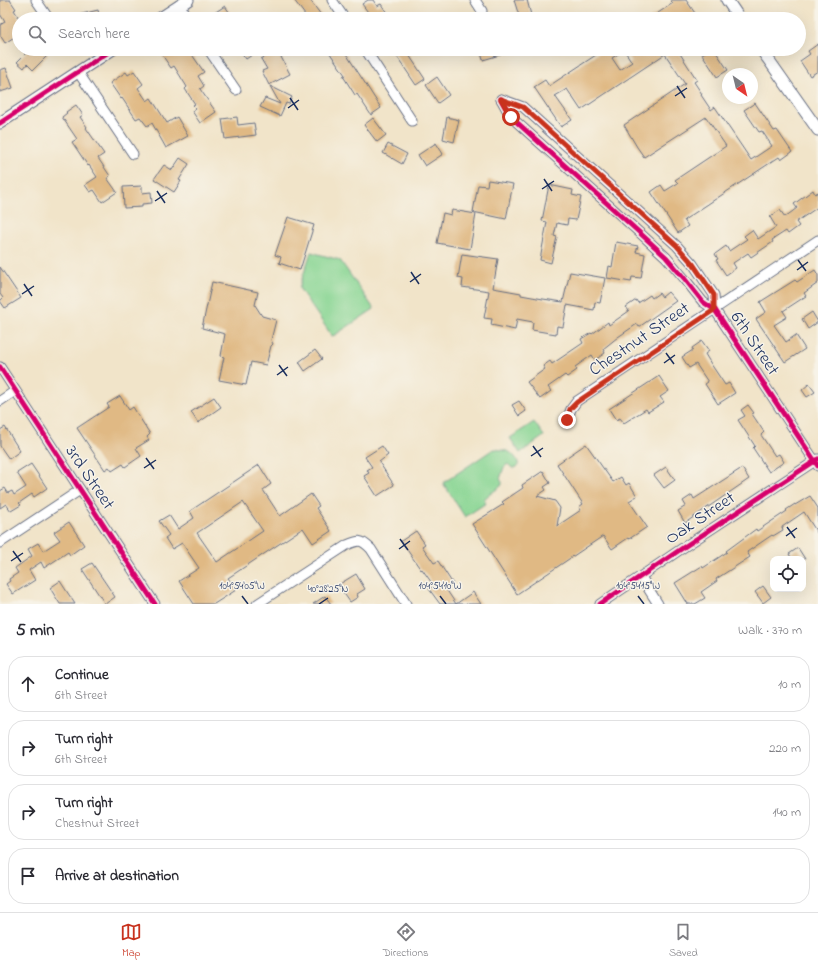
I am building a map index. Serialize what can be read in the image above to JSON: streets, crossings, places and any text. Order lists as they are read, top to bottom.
{
  "streets": {
    "street": [
      "Chestnut Street",
      "6th Street",
      "3rd Street",
      "Oak Street"
    ]
  },
  "crossings": [
    ["Chestnut Street", "6th Street"],
    ["6th Street", "Oak Street"]
  ],
  "north": "bottom right",
  "page": {
    "search": "Search here",
    "heading": ["5 min", "Walk · 370 m"],
    "list": [
      ["Continue", "6th Street", "10 m"],
      ["Turn right", "6th Street", "220 m"],
      ["Turn right", "Chestnut Street", "140 m"],
      "Arrive at destination"
    ],
    "nav": ["Map", "Directions", "Saved"]
  },
  "coordinates": [
    "104°54'05\"W",
    "104°54'10\"W",
    "104°54'15\"W",
    "40°28'25\"N"
  ]
}
